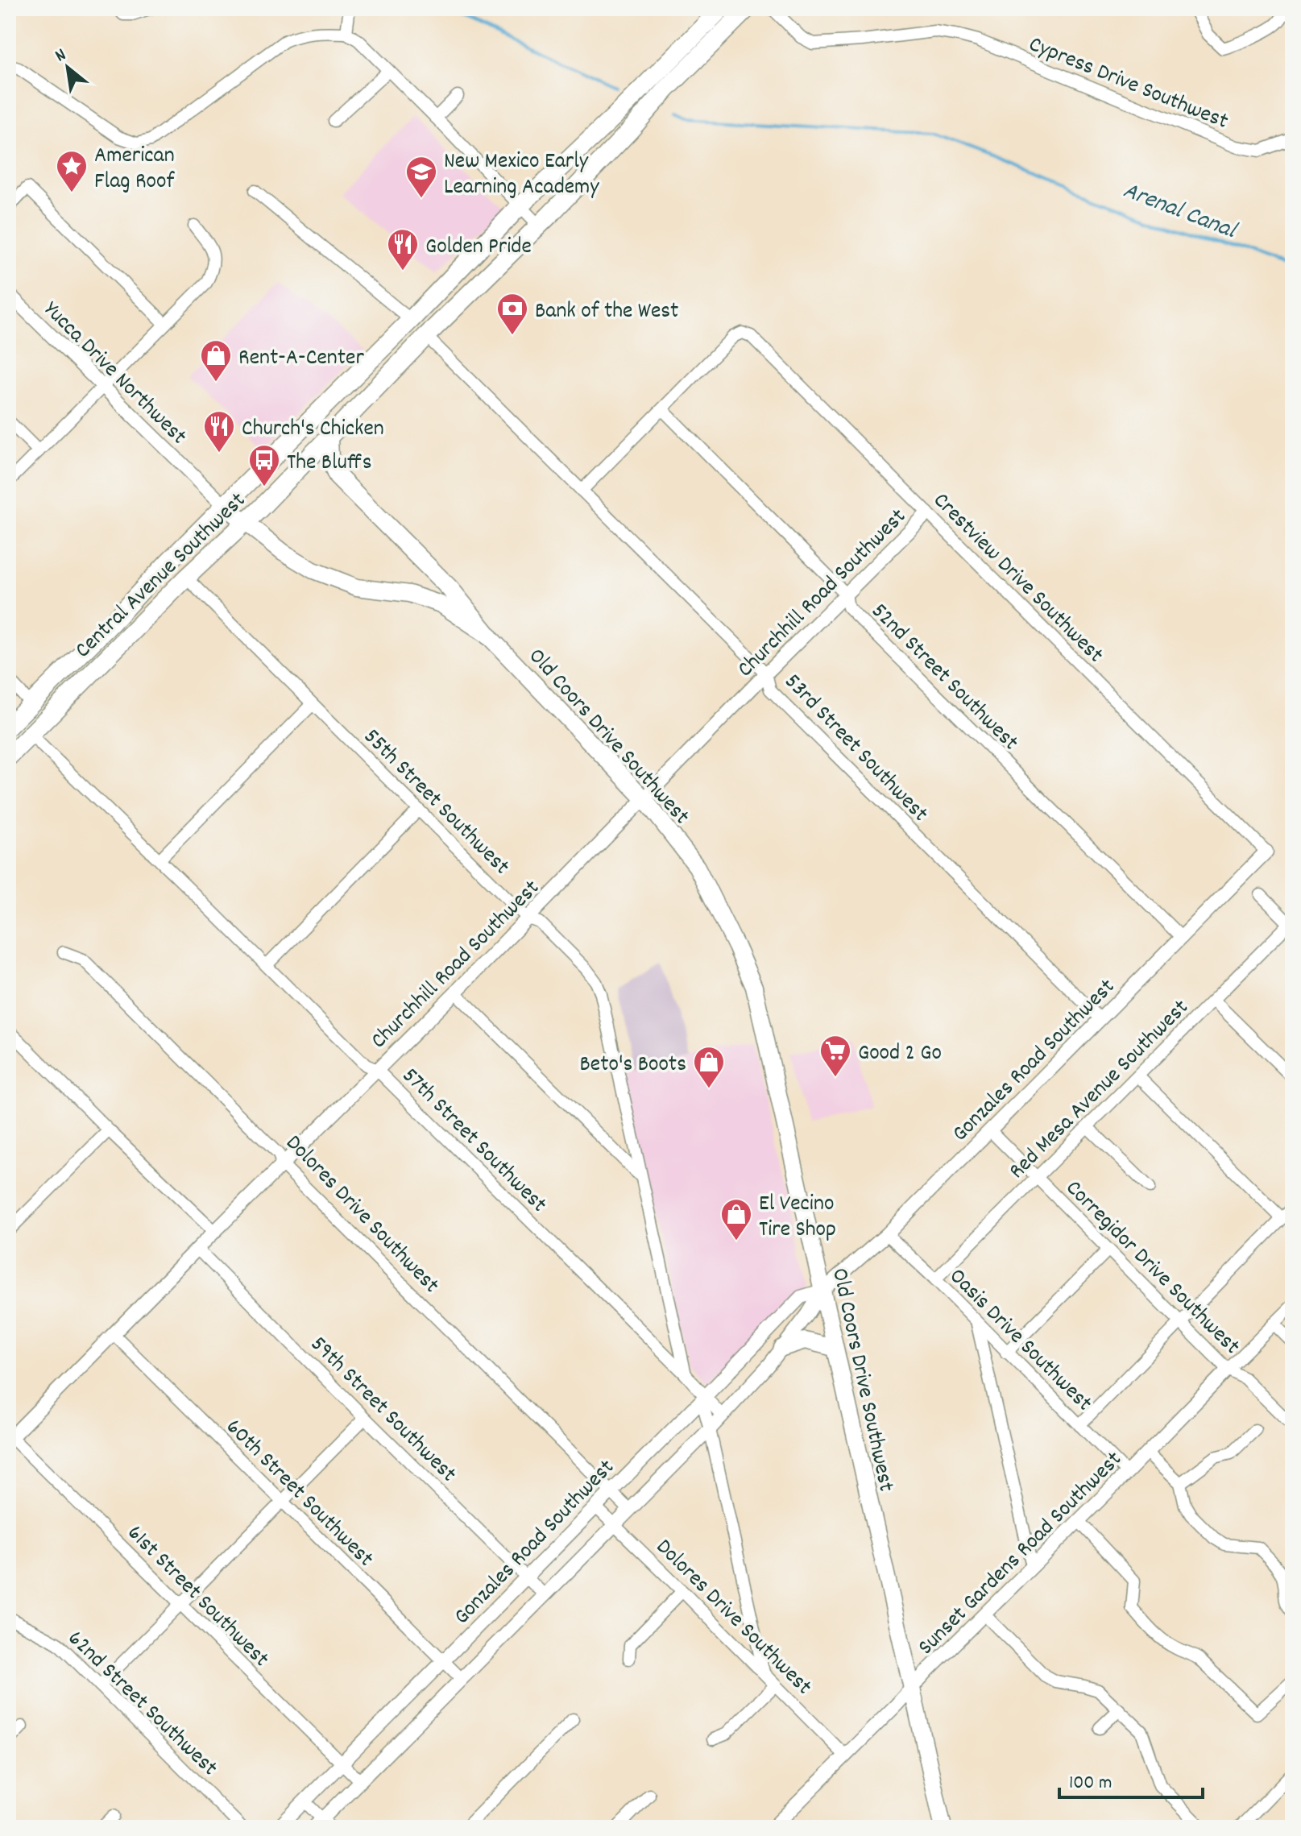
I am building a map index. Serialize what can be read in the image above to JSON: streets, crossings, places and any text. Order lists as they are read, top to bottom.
{
  "streets": {
    "main road": ["Central Avenue Southwest", "Old Coors Drive Southwest"],
    "street": [
      "Cypress Drive Southwest",
      "Yucca Drive Northwest",
      "Crestview Drive Southwest",
      "Churchhill Road Southwest",
      "52nd Street Southwest",
      "53rd Street Southwest",
      "55th Street Southwest",
      "Gonzales Road Southwest",
      "Red Mesa Avenue Southwest",
      "57th Street Southwest",
      "Dolores Drive Southwest",
      "Corregidor Drive Southwest",
      "Oasis Drive Southwest",
      "59th Street Southwest",
      "60th Street Southwest",
      "Sunset Gardens Road Southwest",
      "61st Street Southwest",
      "62nd Street Southwest"
    ]
  },
  "crossings": [
    ["Yucca Drive Northwest", "Old Coors Drive Southwest"],
    ["Central Avenue Southwest", "Old Coors Drive Southwest"],
    ["Central Avenue Southwest", "53rd Street Southwest"],
    ["Central Avenue Southwest", "55th Street Southwest"],
    ["Central Avenue Southwest", "57th Street Southwest"],
    ["Crestview Drive Southwest", "Churchhill Road Southwest"],
    ["Crestview Drive Southwest", "52nd Street Southwest"],
    ["Crestview Drive Southwest", "Gonzales Road Southwest"],
    ["Churchhill Road Southwest", "52nd Street Southwest"],
    ["Churchhill Road Southwest", "Old Coors Drive Southwest"],
    ["Churchhill Road Southwest", "53rd Street Southwest"],
    ["Churchhill Road Southwest", "55th Street Southwest"],
    ["Churchhill Road Southwest", "57th Street Southwest"],
    ["Churchhill Road Southwest", "Dolores Drive Southwest"],
    ["Churchhill Road Southwest", "59th Street Southwest"],
    ["Churchhill Road Southwest", "60th Street Southwest"],
    ["Churchhill Road Southwest", "61st Street Southwest"],
    ["52nd Street Southwest", "Gonzales Road Southwest"],
    ["Old Coors Drive Southwest", "Gonzales Road Southwest"],
    ["Old Coors Drive Southwest", "Sunset Gardens Road Southwest"],
    ["53rd Street Southwest", "Gonzales Road Southwest"],
    ["55th Street Southwest", "57th Street Southwest"],
    ["Gonzales Road Southwest", "57th Street Southwest"],
    ["Gonzales Road Southwest", "Dolores Drive Southwest"],
    ["Gonzales Road Southwest", "Corregidor Drive Southwest"],
    ["Gonzales Road Southwest", "Oasis Drive Southwest"],
    ["Gonzales Road Southwest", "59th Street Southwest"],
    ["Gonzales Road Southwest", "60th Street Southwest"],
    ["Gonzales Road Southwest", "61st Street Southwest"],
    ["Red Mesa Avenue Southwest", "Corregidor Drive Southwest"],
    ["Red Mesa Avenue Southwest", "Oasis Drive Southwest"],
    ["Dolores Drive Southwest", "Sunset Gardens Road Southwest"],
    ["Corregidor Drive Southwest", "Sunset Gardens Road Southwest"],
    ["Oasis Drive Southwest", "Sunset Gardens Road Southwest"]
  ],
  "water": ["Arenal Canal"],
  "places": {
    "place": ["American Flag Roof"],
    "school or university": ["New Mexico Early Learning Academy"],
    "restaurant": ["Golden Pride", "Church's Chicken"],
    "bank": ["Bank of the West"],
    "shop": ["Rent-A-Center", "Beto's Boots", "El Vecino Tire Shop"],
    "bus stop": ["The Bluffs"],
    "supermarket": ["Good 2 Go"]
  },
  "scale_bar": "100 m",
  "north": "top left"
}
